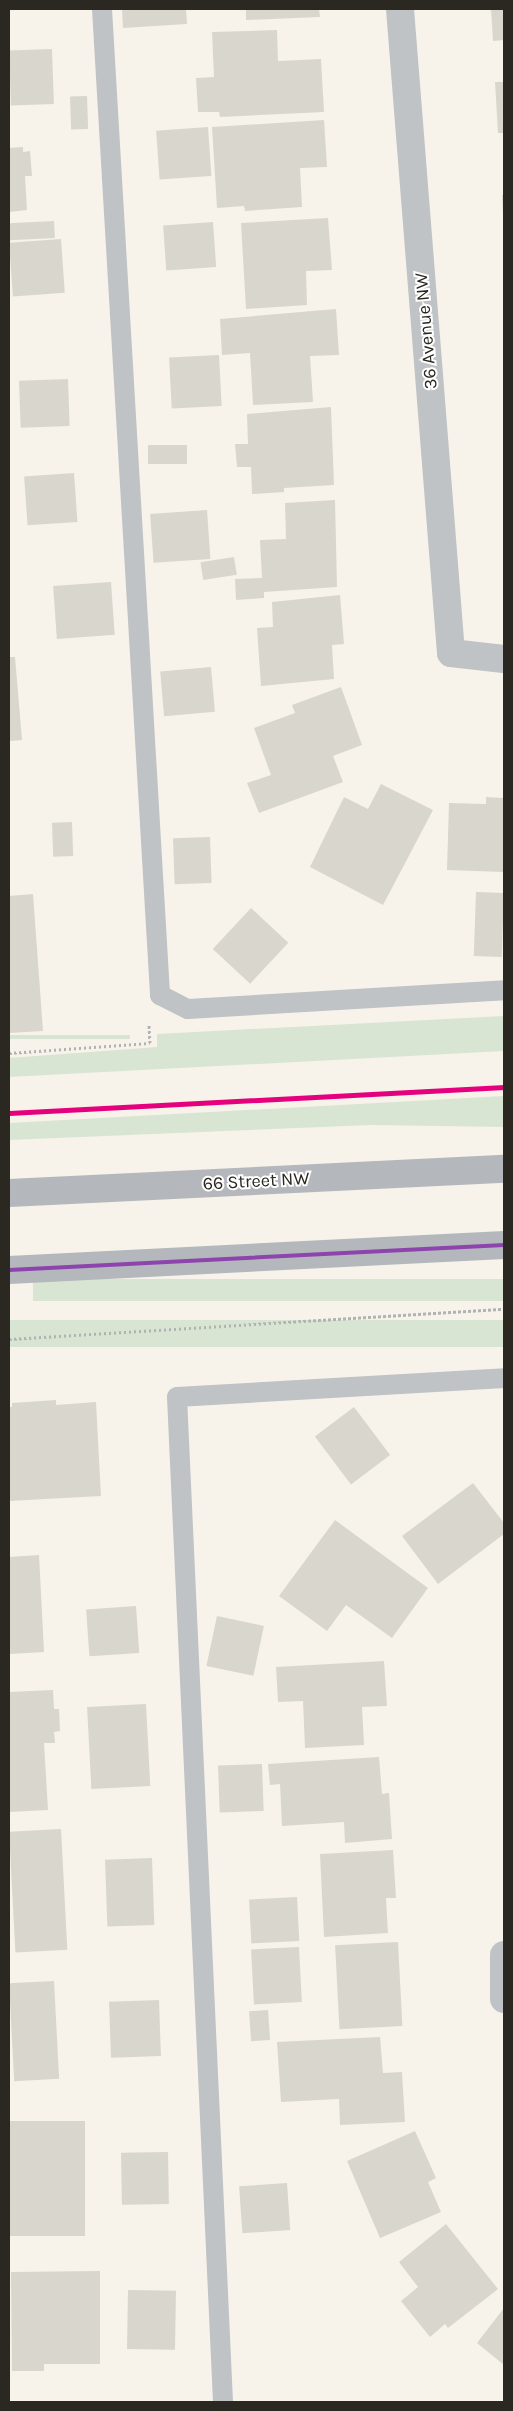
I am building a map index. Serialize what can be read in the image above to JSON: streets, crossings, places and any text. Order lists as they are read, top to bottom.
{
  "streets": {
    "main road": ["66 Street NW"],
    "street": ["36 Avenue NW"]
  }
}
